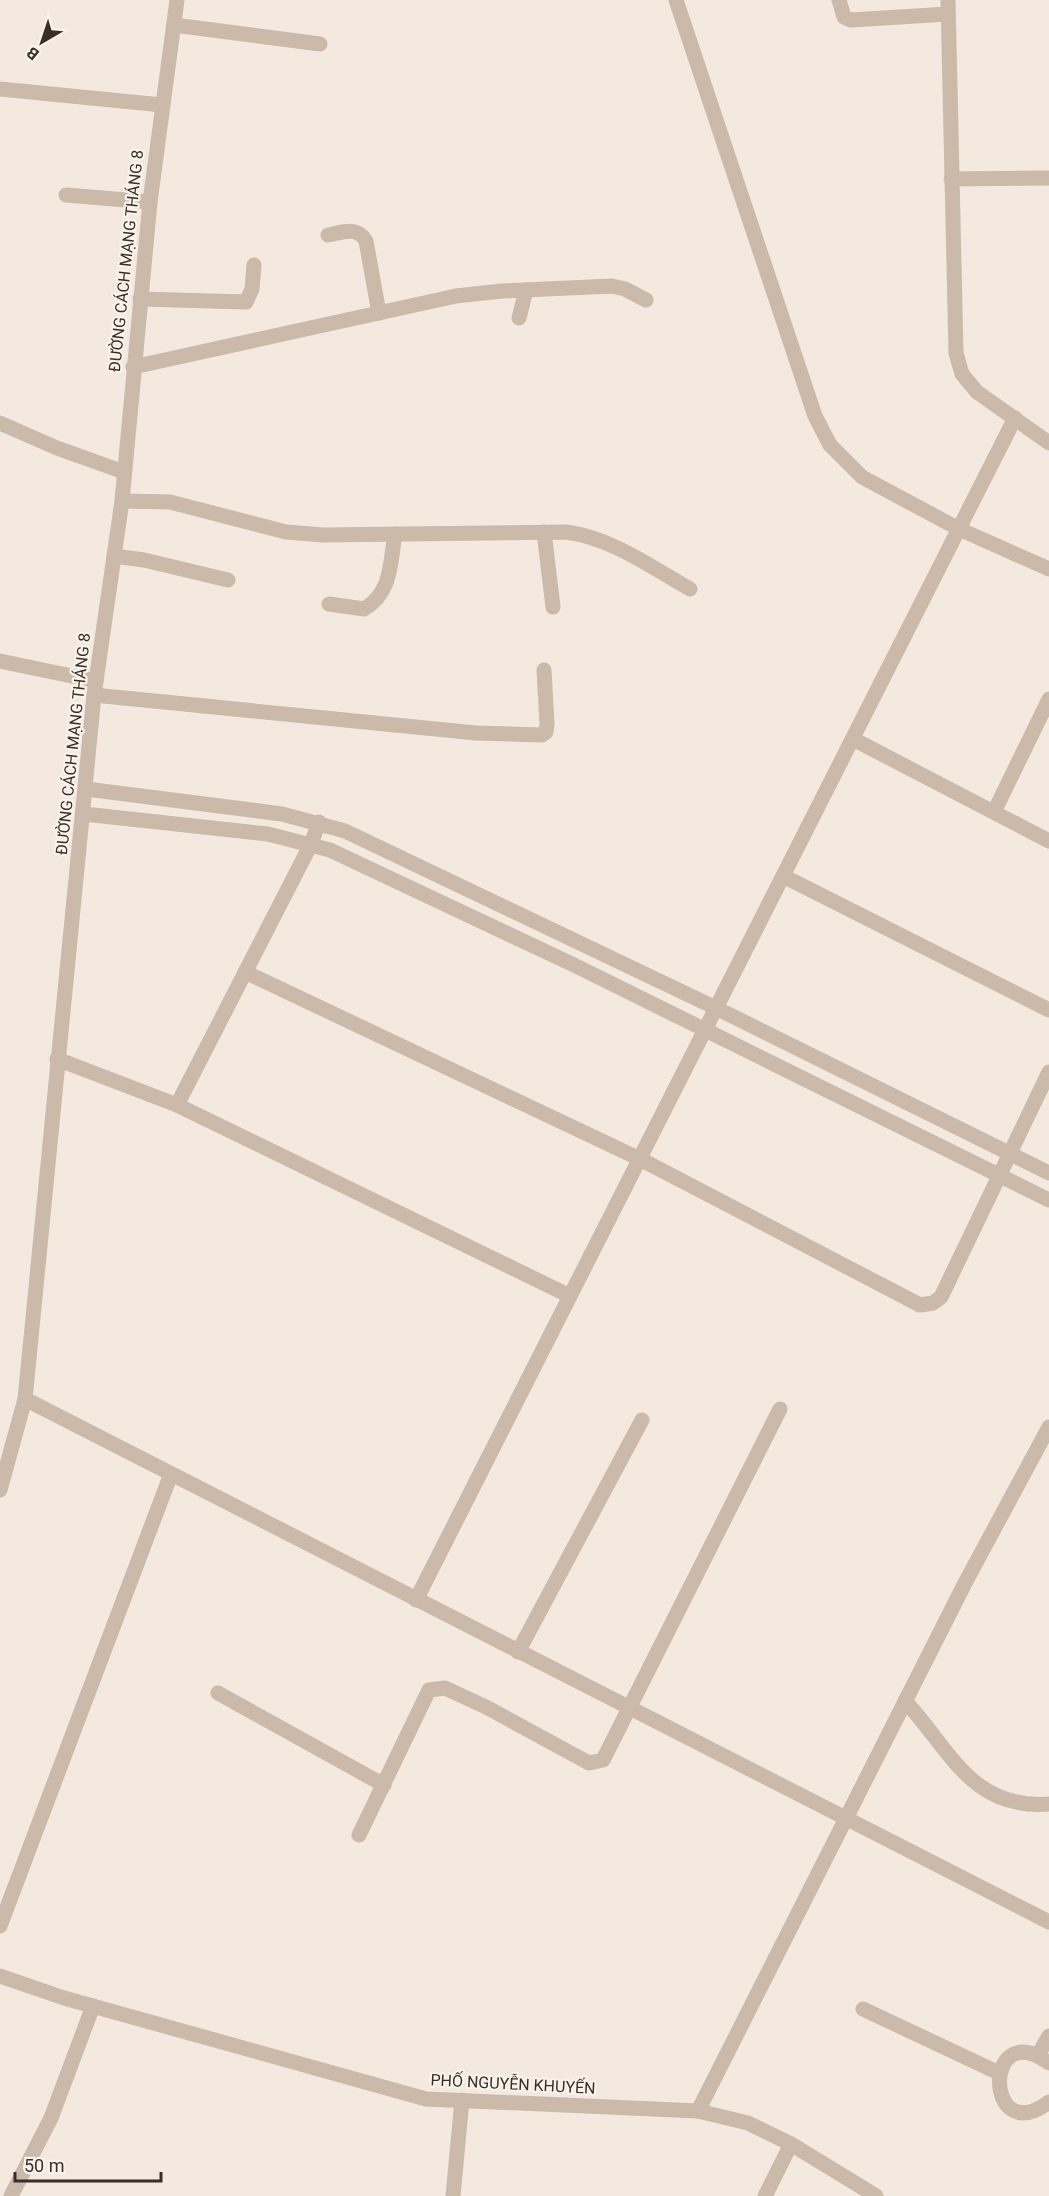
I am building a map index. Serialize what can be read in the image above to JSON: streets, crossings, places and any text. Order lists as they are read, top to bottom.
{
  "streets": {
    "street": ["ĐƯỜNG CÁCH MẠNG THÁNG 8", "PHỐ NGUYỄN KHUYẾN"]
  },
  "scale_bar": "50 m",
  "north": "bottom left"
}
